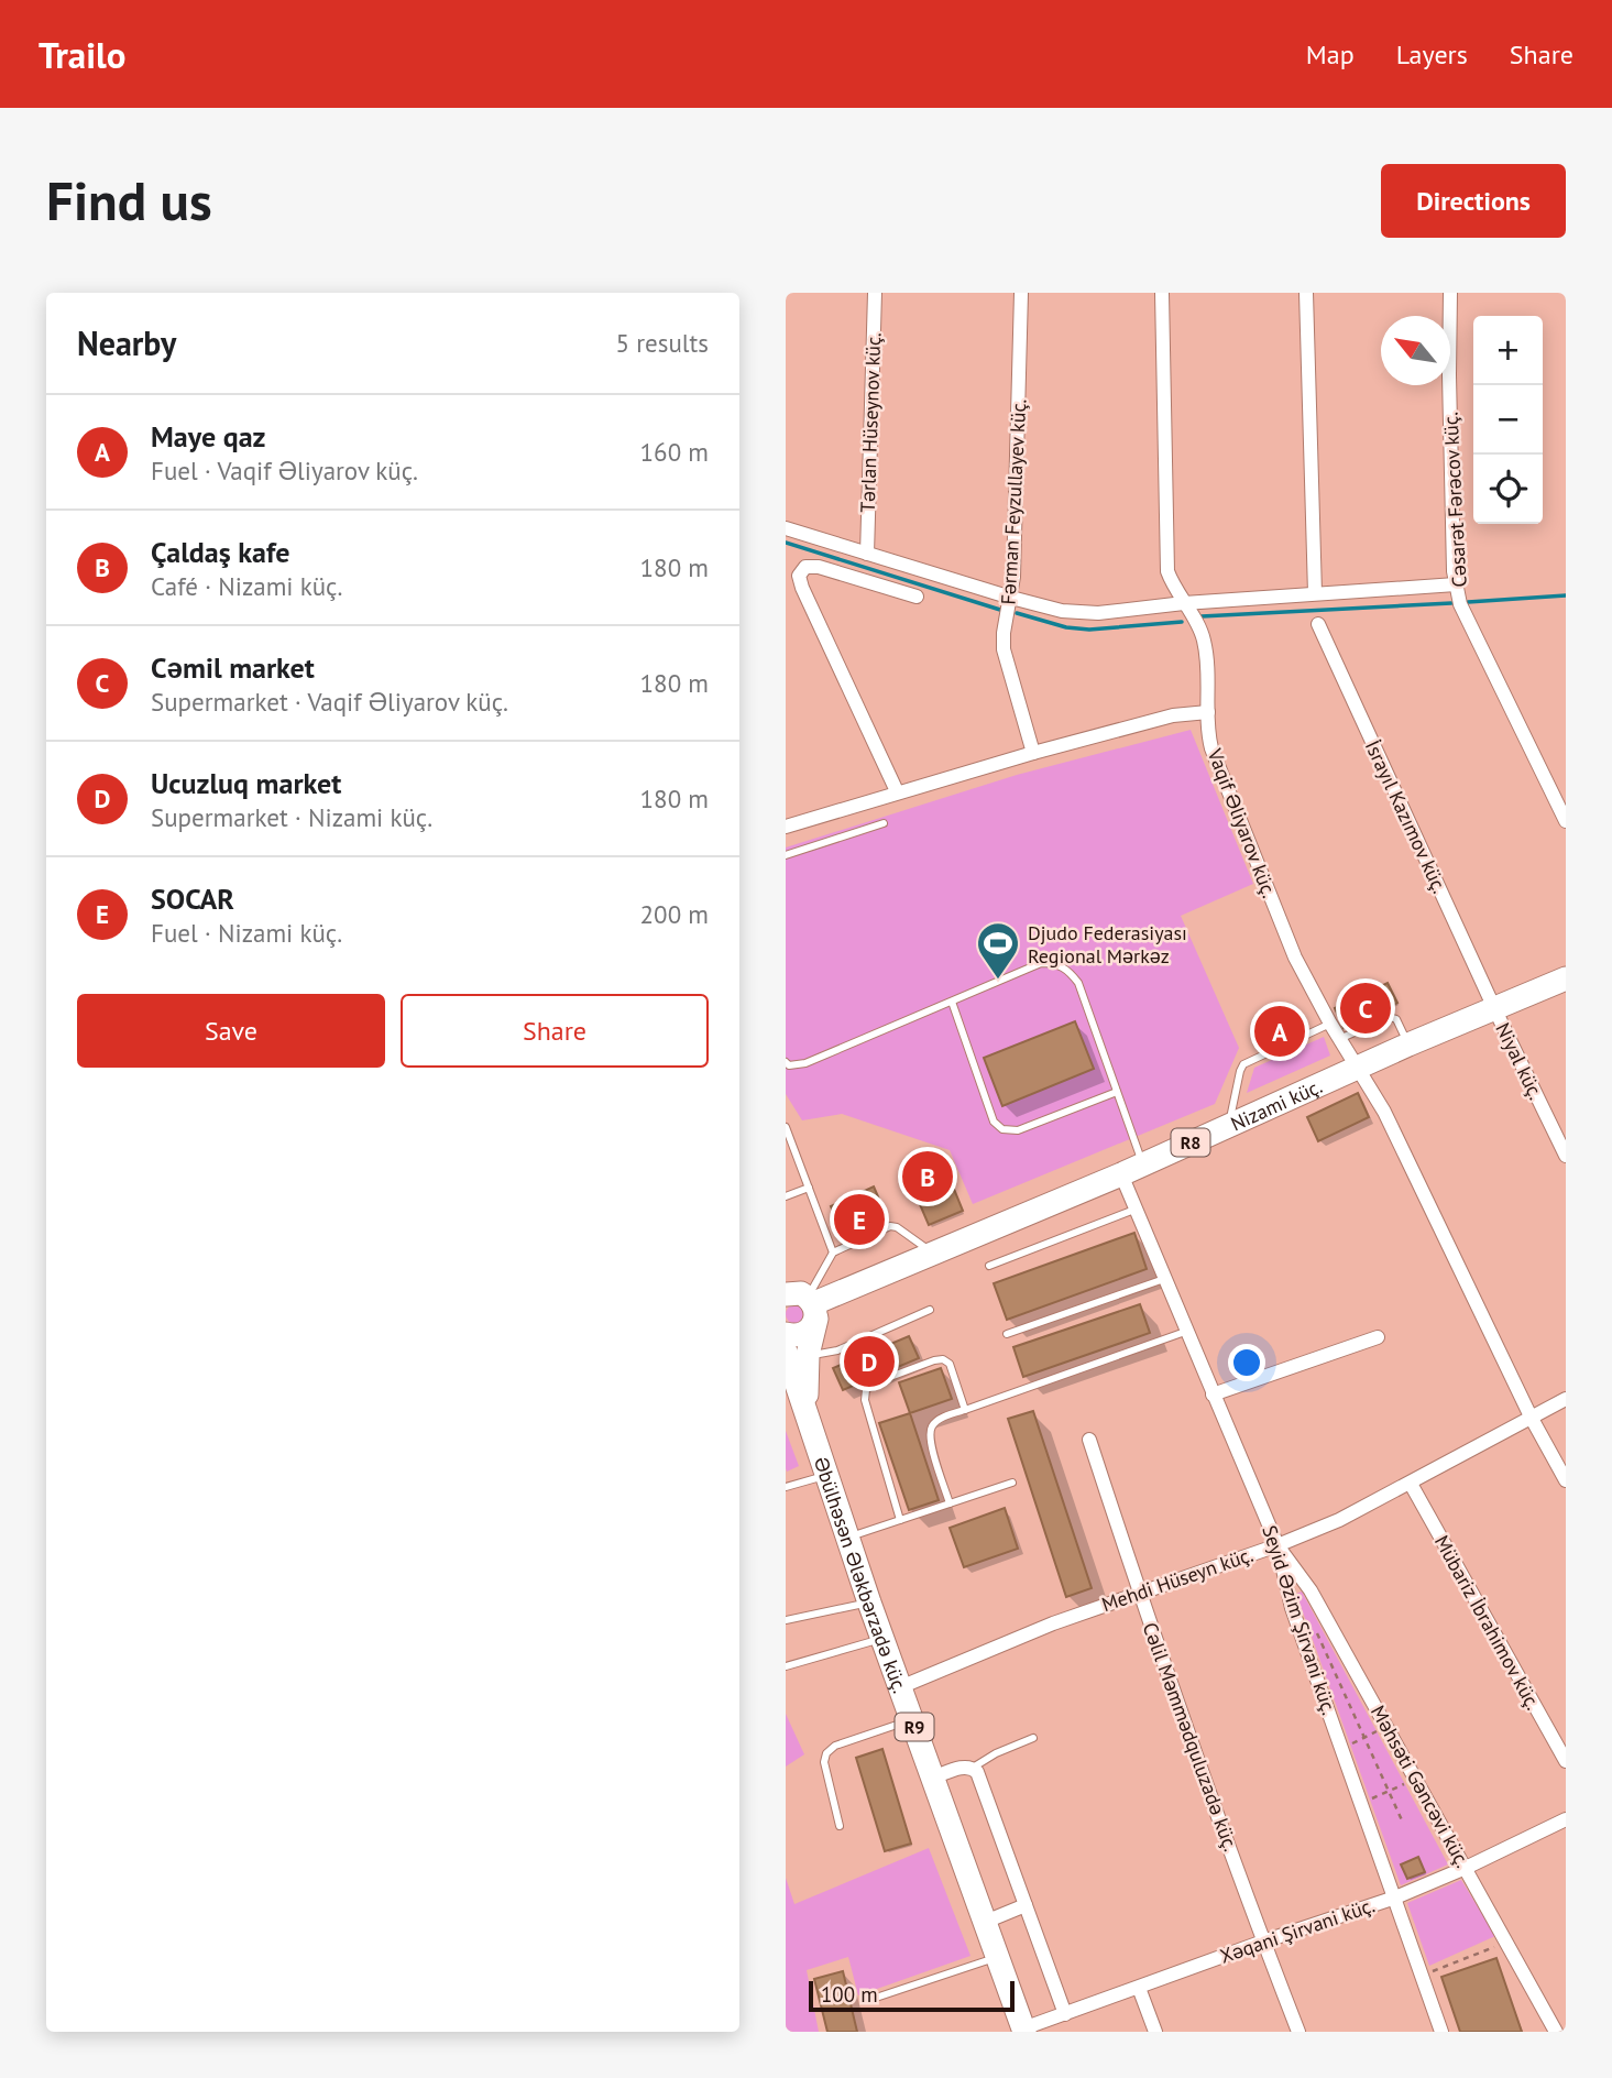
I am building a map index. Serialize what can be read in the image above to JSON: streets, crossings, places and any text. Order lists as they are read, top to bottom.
{
  "streets": {
    "main road": [
      "Nizami küç.",
      "R8",
      "Əbülhəsən Ələkbərzadə küç.",
      "R9"
    ],
    "street": [
      "Tərlan Hüseynov küç.",
      "Cəsarət Fərəcov küç.",
      "Fərman Feyzullayev küç.",
      "İsrayıl Kazımov küç.",
      "Vaqif Əliyarov küç.",
      "Niyal küç.",
      "Mehdi Hüseyn küç.",
      "Seyid Əzim Şirvani küç.",
      "Mübariz İbrahimov küç.",
      "Cəlil Məmmədquluzadə küç.",
      "Məhsəti Gəncəvi küç.",
      "Xəqani Şirvani küç."
    ]
  },
  "crossings": [
    ["İsrayıl Kazımov küç.", "Niyal küç."],
    ["İsrayıl Kazımov küç.", "Nizami küç."],
    ["Vaqif Əliyarov küç.", "Nizami küç."],
    ["Niyal küç.", "Nizami küç."],
    ["Nizami küç.", "Əbülhəsən Ələkbərzadə küç."],
    ["Nizami küç.", "Seyid Əzim Şirvani küç."],
    ["Əbülhəsən Ələkbərzadə küç.", "Mehdi Hüseyn küç."],
    ["Əbülhəsən Ələkbərzadə küç.", "Xəqani Şirvani küç."],
    ["Mehdi Hüseyn küç.", "Seyid Əzim Şirvani küç."],
    ["Mehdi Hüseyn küç.", "Mübariz İbrahimov küç."],
    ["Mehdi Hüseyn küç.", "Cəlil Məmmədquluzadə küç."],
    ["Mehdi Hüseyn küç.", "Məhsəti Gəncəvi küç."],
    ["Seyid Əzim Şirvani küç.", "Məhsəti Gəncəvi küç."],
    ["Seyid Əzim Şirvani küç.", "Xəqani Şirvani küç."],
    ["Cəlil Məmmədquluzadə küç.", "Xəqani Şirvani küç."],
    ["Məhsəti Gəncəvi küç.", "Xəqani Şirvani küç."]
  ],
  "places": {
    "sports": ["Djudo Federasiyası Regional Mərkəz"]
  },
  "scale_bar": "100 m",
  "north": "top left",
  "page": {
    "header": "Trailo",
    "nav": ["Map", "Layers", "Share"],
    "buttons": [
      "Directions",
      ["Save", "Share"]
    ],
    "title": "Find us",
    "heading": ["Nearby", "5 results"],
    "map_buttons": ["+", "−"],
    "list": [
      {
        "mark": "A",
        "name": "Maye qaz",
        "note": "Fuel · Vaqif Əliyarov küç.",
        "value": "160 m"
      },
      {
        "mark": "B",
        "name": "Çaldaş kafe",
        "note": "Café · Nizami küç.",
        "value": "180 m"
      },
      {
        "mark": "C",
        "name": "Cəmil market",
        "note": "Supermarket · Vaqif Əliyarov küç.",
        "value": "180 m"
      },
      {
        "mark": "D",
        "name": "Ucuzluq market",
        "note": "Supermarket · Nizami küç.",
        "value": "180 m"
      },
      {
        "mark": "E",
        "name": "SOCAR",
        "note": "Fuel · Nizami küç.",
        "value": "200 m"
      }
    ],
    "pins": [
      "C",
      "A",
      "B",
      "E",
      "D"
    ],
    "scale": "100 m"
  }
}
